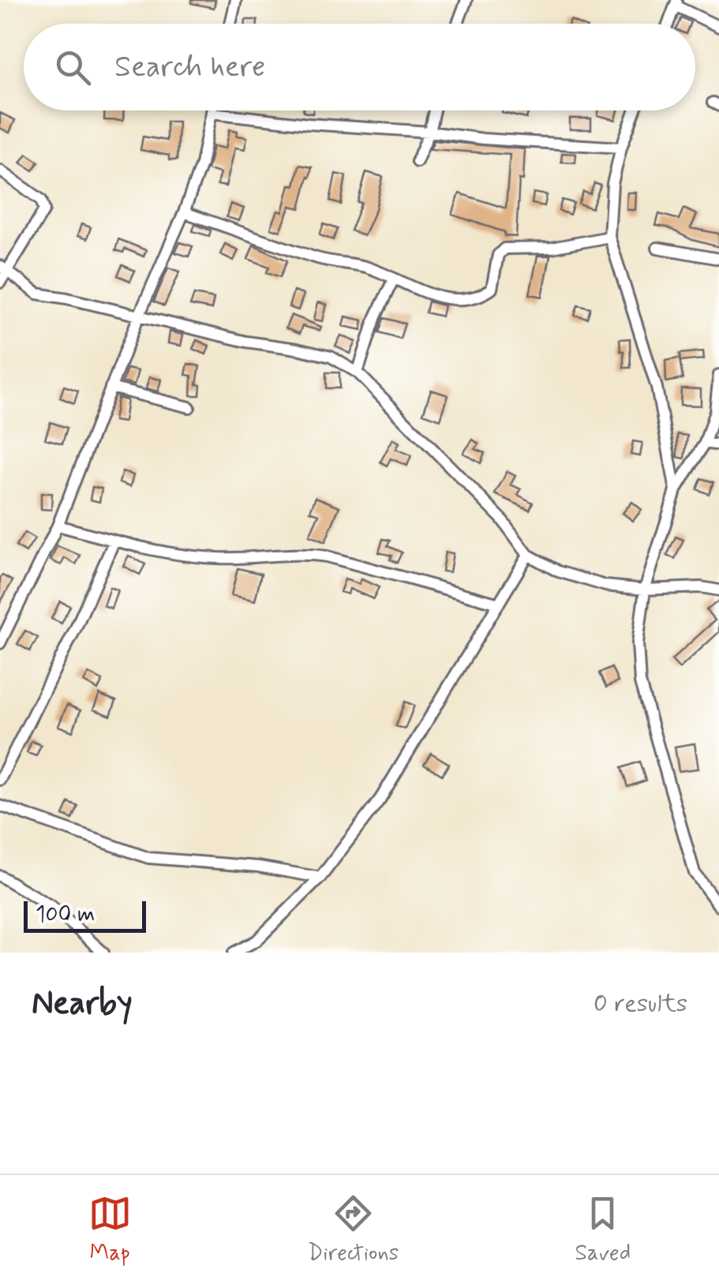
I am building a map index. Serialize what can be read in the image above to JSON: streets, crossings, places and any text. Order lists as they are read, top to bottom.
{
  "scale_bar": "100 m",
  "page": {
    "search": "Search here",
    "scale": "100 m",
    "heading": ["Nearby", "0 results"],
    "nav": ["Map", "Directions", "Saved"]
  }
}
